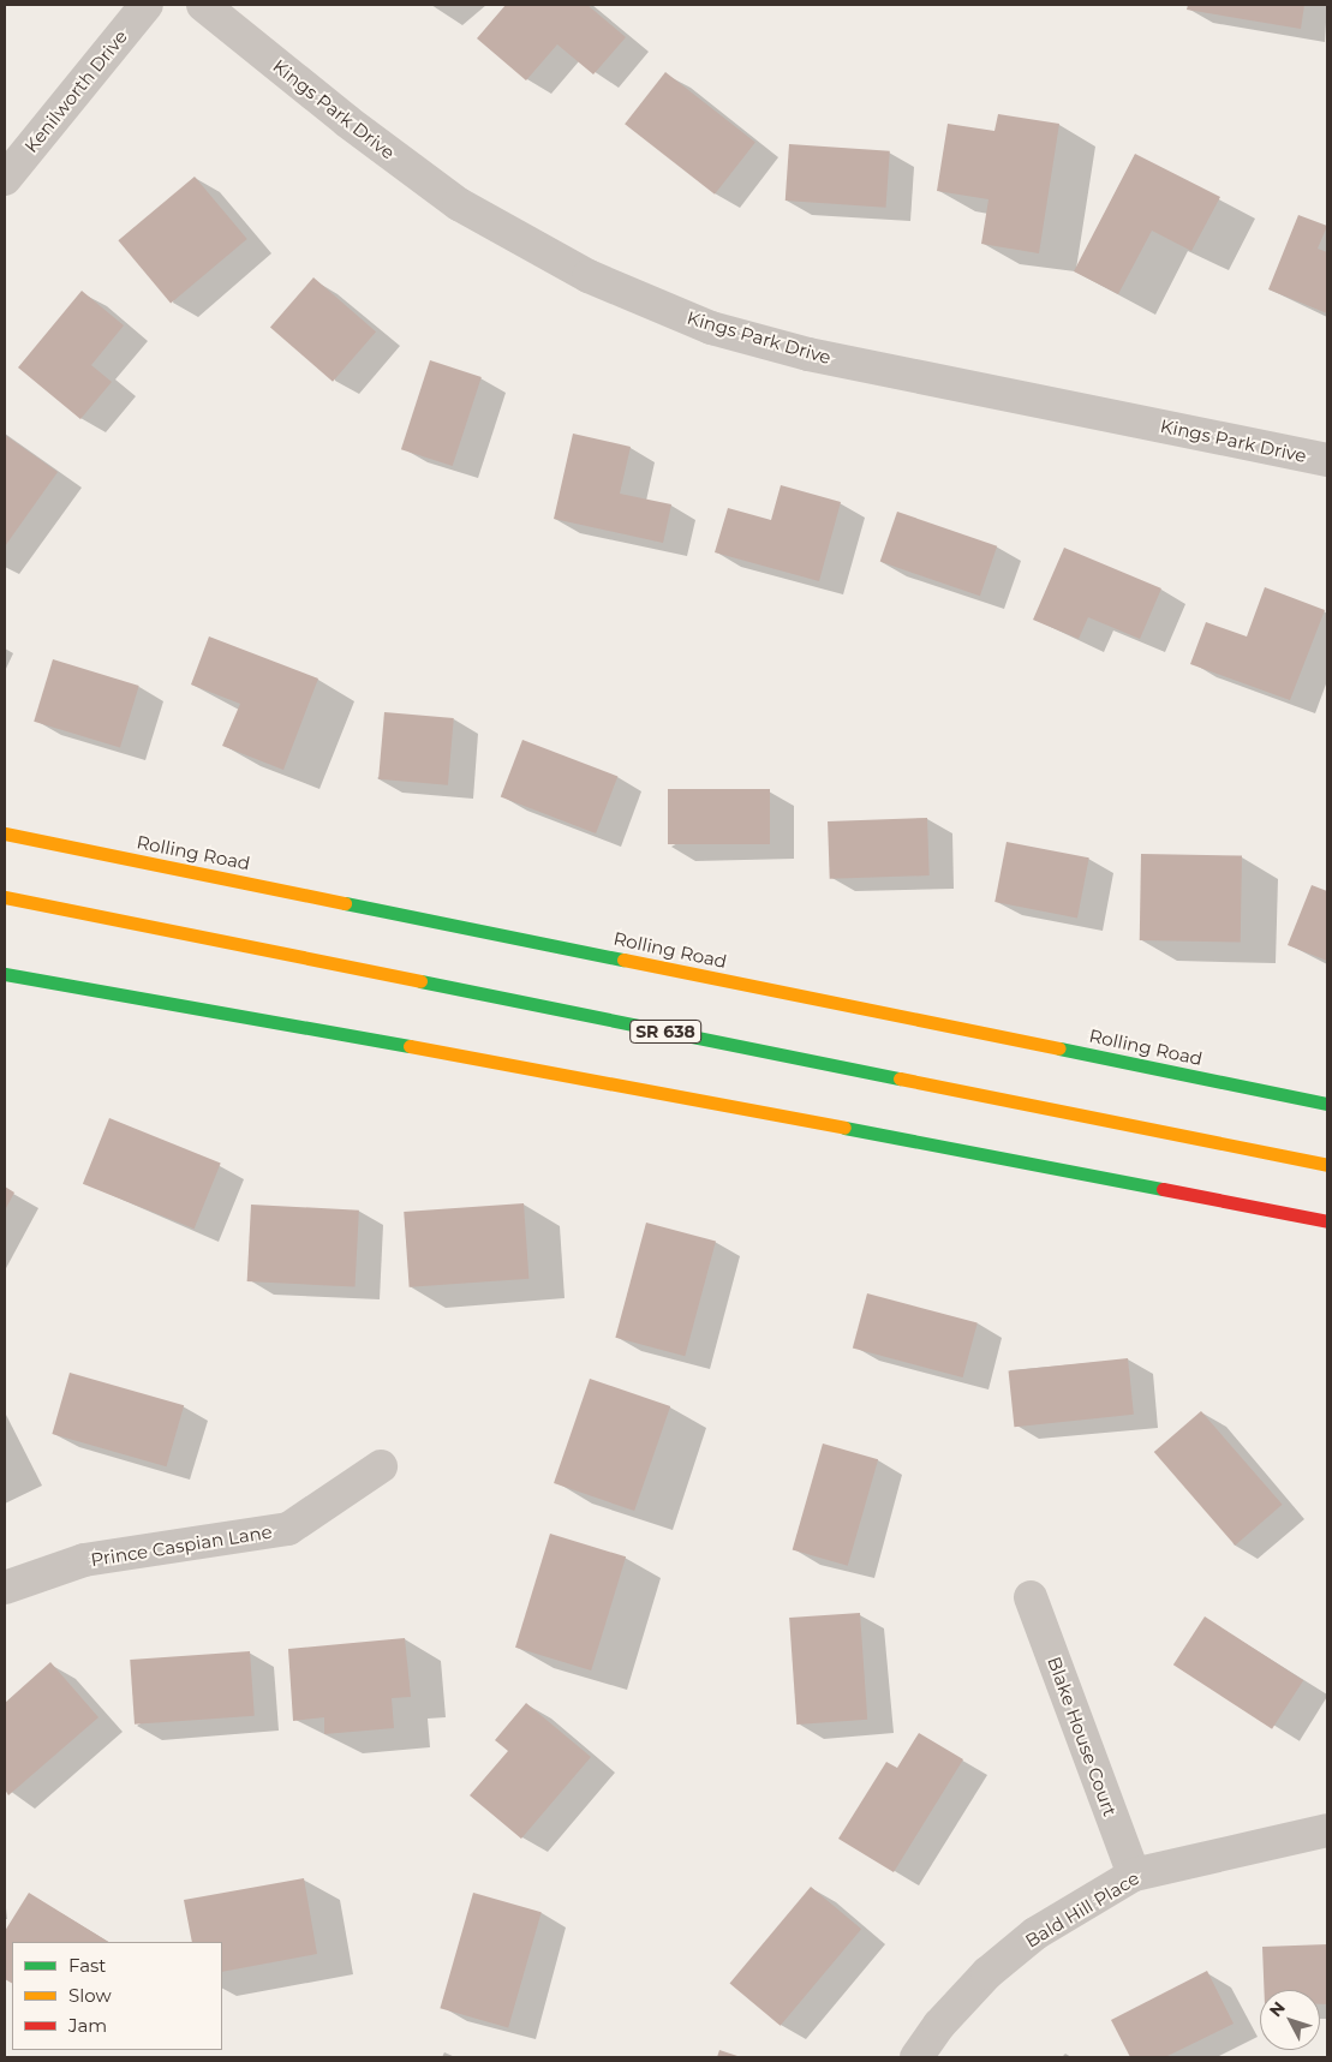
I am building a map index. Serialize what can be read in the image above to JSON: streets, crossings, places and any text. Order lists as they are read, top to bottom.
{
  "streets": {
    "main road": ["Rolling Road", "SR 638"],
    "street": [
      "Kenilworth Drive",
      "Kings Park Drive",
      "Prince Caspian Lane",
      "Blake House Court",
      "Bald Hill Place"
    ]
  },
  "crossings": [
    ["Blake House Court", "Bald Hill Place"]
  ],
  "legend": ["Fast", "Slow", "Jam"],
  "north": "top left"
}
